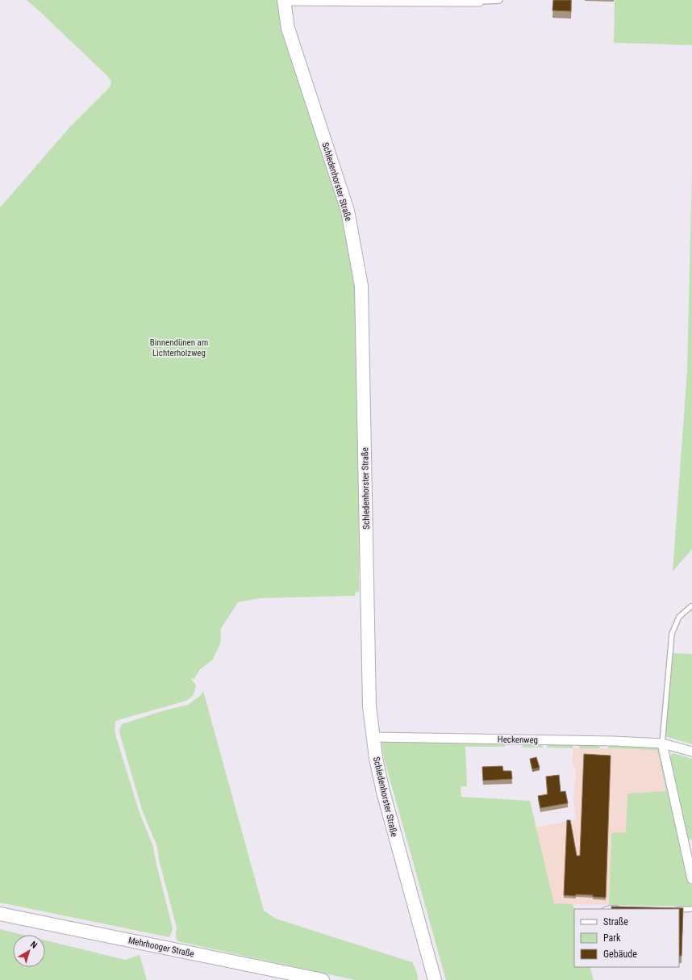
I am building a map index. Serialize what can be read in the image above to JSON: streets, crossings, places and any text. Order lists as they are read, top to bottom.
{
  "streets": {
    "street": ["Schledenhorster Straße", "Heckenweg", "Mehrhooger Straße"]
  },
  "crossings": [
    ["Schledenhorster Straße", "Heckenweg"]
  ],
  "parks": ["Binnendünen am Lichterholzweg"],
  "legend": ["Straße", "Park", "Gebäude"],
  "north": "top right"
}
